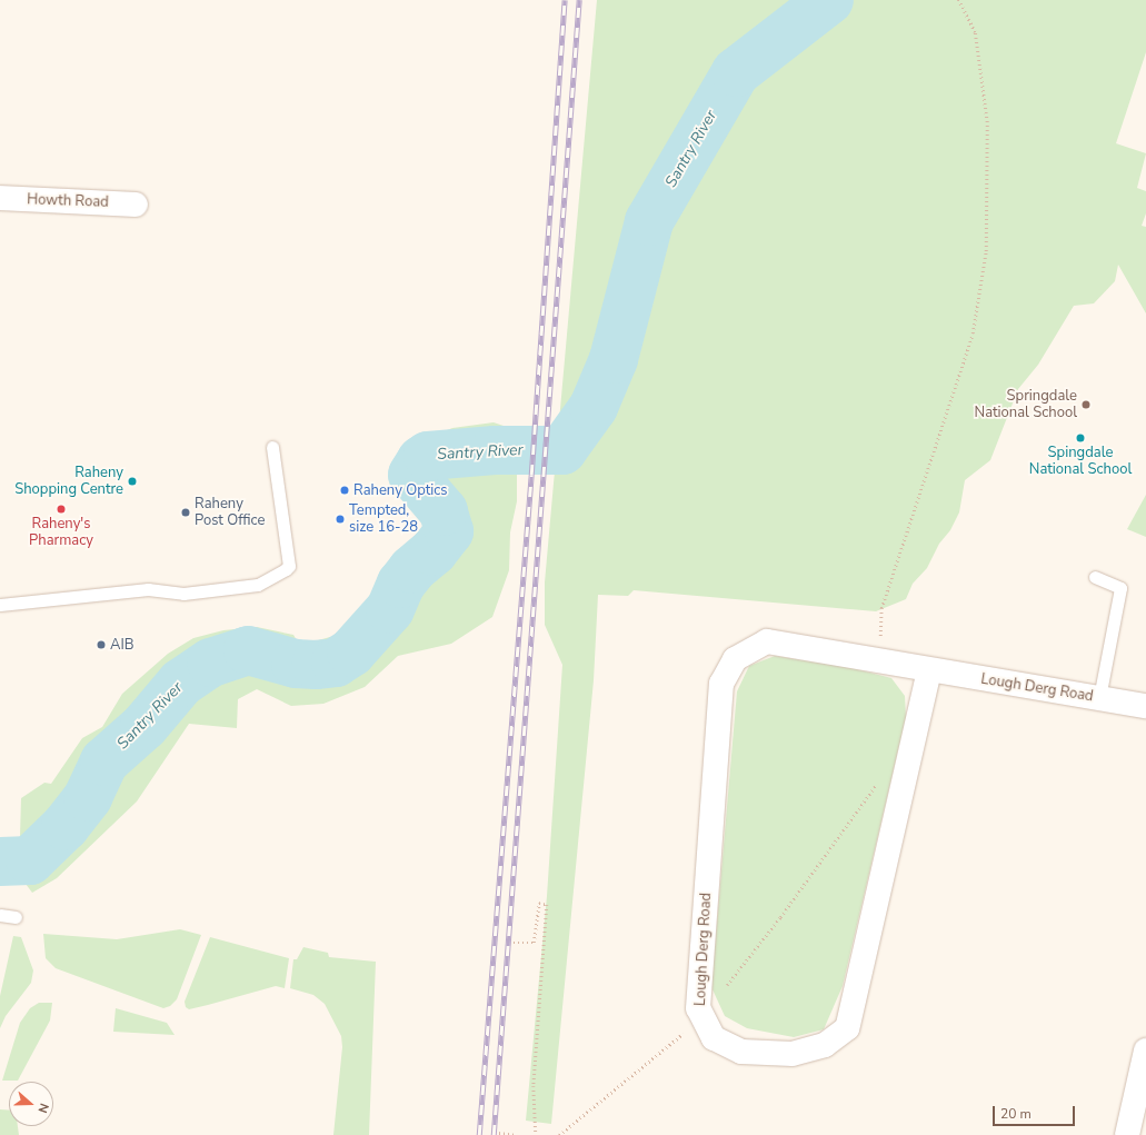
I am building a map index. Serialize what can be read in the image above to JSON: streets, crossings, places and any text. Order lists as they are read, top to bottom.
{
  "streets": {
    "street": ["Howth Road", "Lough Derg Road"]
  },
  "water": ["Santry River"],
  "places": [
    "Springdale National School",
    "Spingdale National School",
    "Raheny Shopping Centre",
    "Raheny Optics",
    "Raheny's Pharmacy",
    "Raheny Post Office",
    "Tempted, size 16-28",
    "AIB"
  ],
  "scale_bar": "20 m",
  "north": "right"
}
